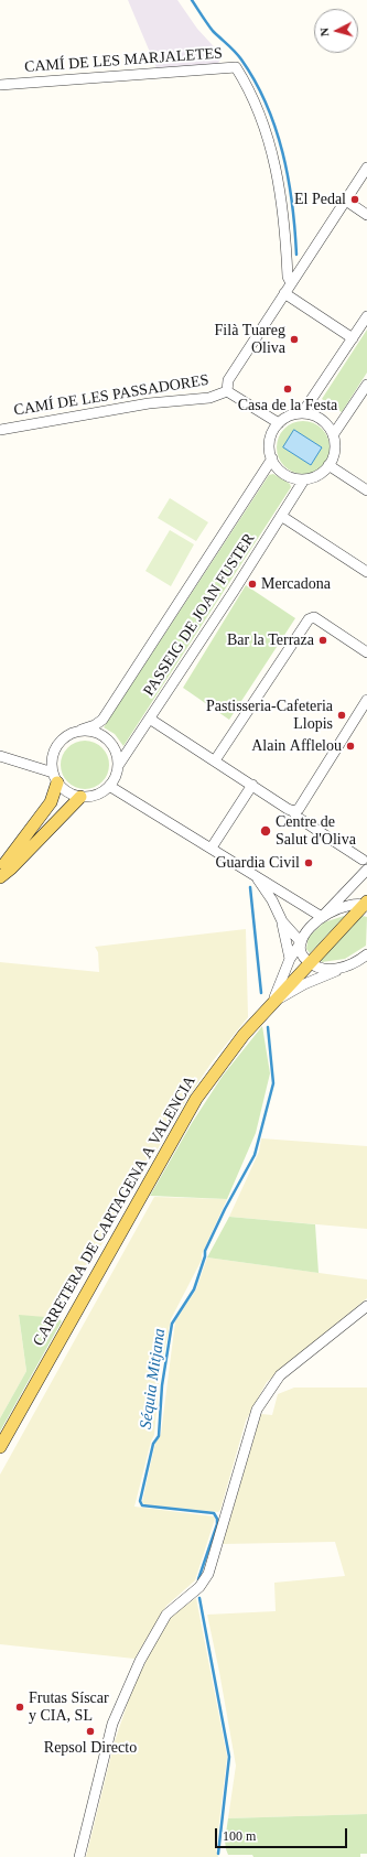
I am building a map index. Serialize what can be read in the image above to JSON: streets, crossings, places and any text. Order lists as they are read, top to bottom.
{
  "streets": {
    "main road": ["CARRETERA DE CARTAGENA A VALENCIA"],
    "street": ["CAMÍ DE LES MARJALETES", "CAMÍ DE LES PASSADORES", "PASSEIG DE JOAN FUSTER"]
  },
  "water": ["Séquia Mitjana"],
  "places": [
    "El Pedal",
    "Filà Tuareg Oliva",
    "Casa de la Festa",
    "Mercadona",
    "Bar la Terraza",
    "Pastisseria-Cafeteria Llopis",
    "Alain Afflelou",
    "Centre de Salut d'Oliva",
    "Guardia Civil",
    "Frutas Síscar y CIA, SL",
    "Repsol Directo"
  ],
  "scale_bar": "100 m",
  "north": "left"
}
